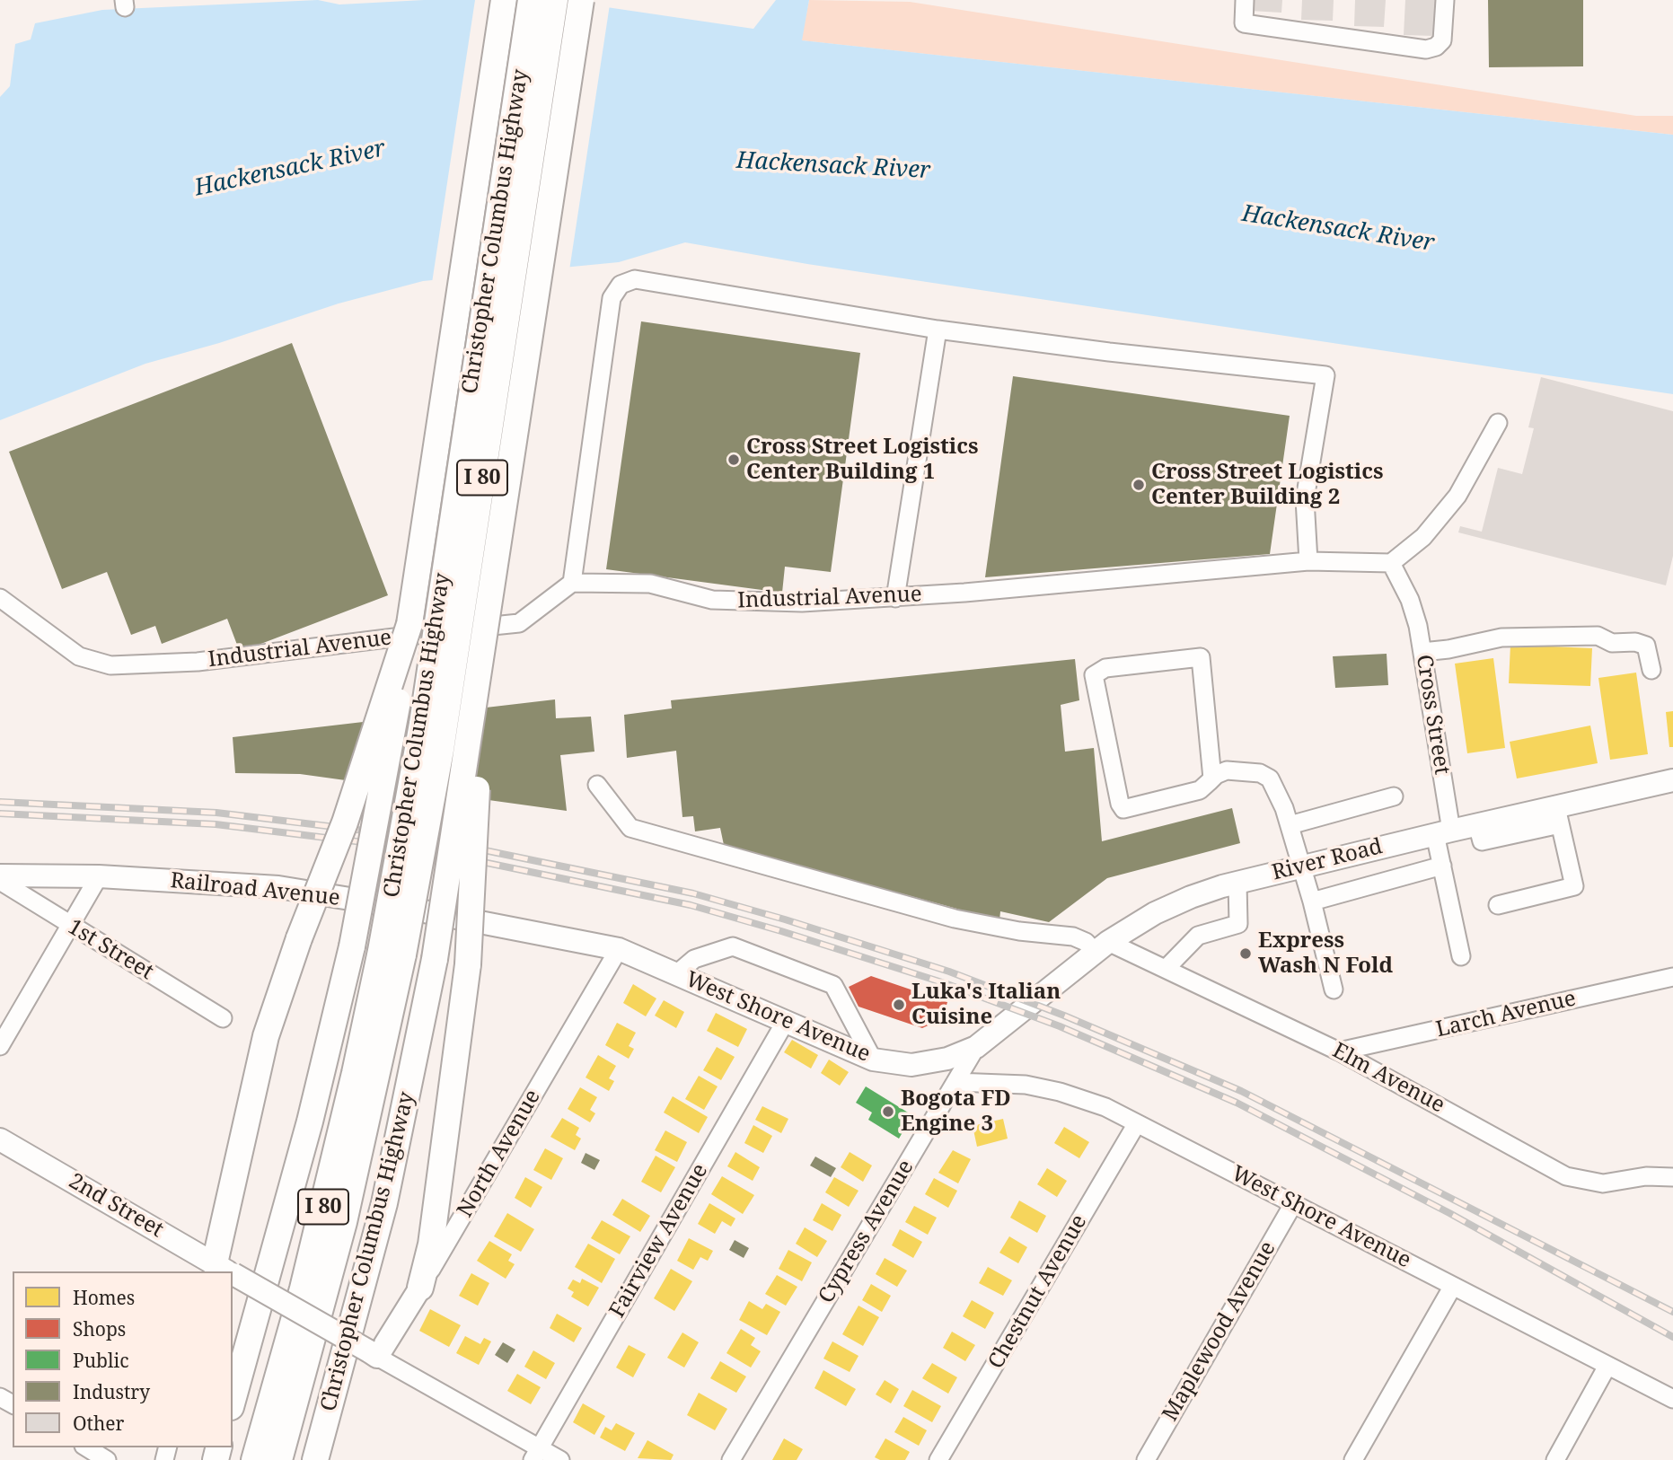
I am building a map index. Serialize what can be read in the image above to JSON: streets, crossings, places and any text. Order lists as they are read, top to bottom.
{
  "streets": {
    "highway": ["Christopher Columbus Highway", "I 80"],
    "main road": [
      "River Road",
      "Railroad Avenue",
      "West Shore Avenue",
      "North Avenue",
      "2nd Street",
      "Cypress Avenue"
    ],
    "street": [
      "Industrial Avenue",
      "Cross Street",
      "1st Street",
      "Larch Avenue",
      "Elm Avenue",
      "Fairview Avenue",
      "Chestnut Avenue",
      "Maplewood Avenue"
    ]
  },
  "crossings": [
    ["Industrial Avenue", "Cross Street"],
    ["Cross Street", "River Road"],
    ["River Road", "Elm Avenue"],
    ["River Road", "Cypress Avenue"],
    ["Railroad Avenue", "West Shore Avenue"],
    ["Railroad Avenue", "North Avenue"],
    ["Larch Avenue", "Elm Avenue"],
    ["West Shore Avenue", "North Avenue"],
    ["West Shore Avenue", "Cypress Avenue"],
    ["West Shore Avenue", "Fairview Avenue"],
    ["West Shore Avenue", "Chestnut Avenue"],
    ["West Shore Avenue", "Maplewood Avenue"],
    ["North Avenue", "2nd Street"]
  ],
  "water": ["Hackensack River"],
  "places": [
    "Cross Street Logistics Center Building 1",
    "Cross Street Logistics Center Building 2",
    "Express Wash N Fold",
    "Luka's Italian Cuisine",
    "Bogota FD Engine 3"
  ],
  "legend": [
    "Homes",
    "Shops",
    "Public",
    "Industry",
    "Other"
  ]
}
